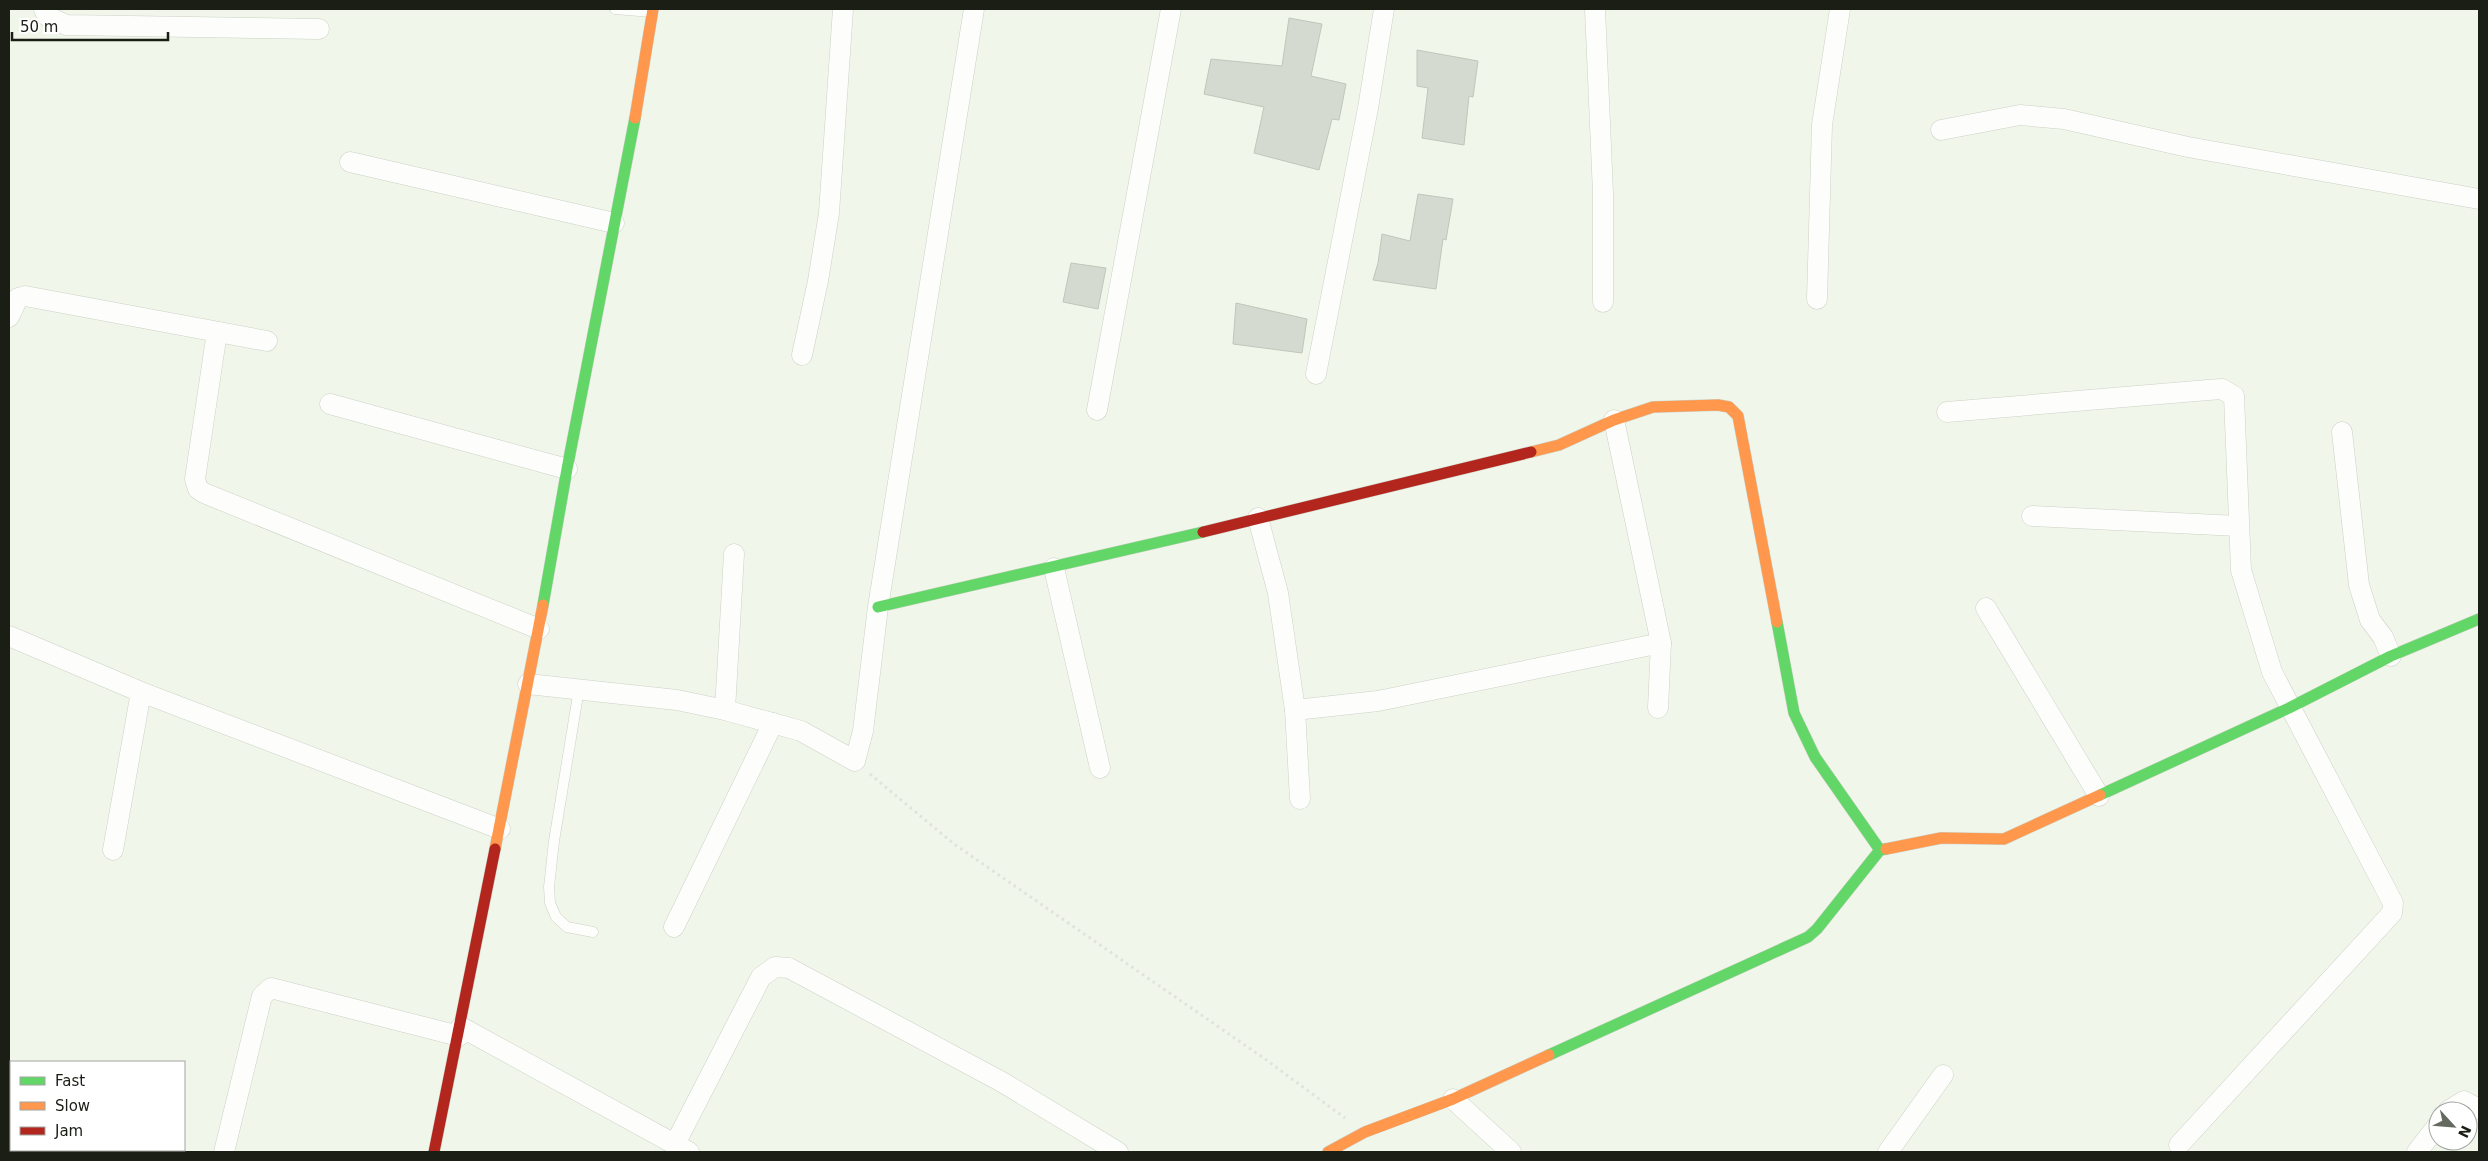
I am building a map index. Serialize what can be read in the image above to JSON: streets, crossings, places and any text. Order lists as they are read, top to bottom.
{
  "legend": ["Fast", "Slow", "Jam"],
  "scale_bar": "50 m",
  "north": "bottom right"
}
